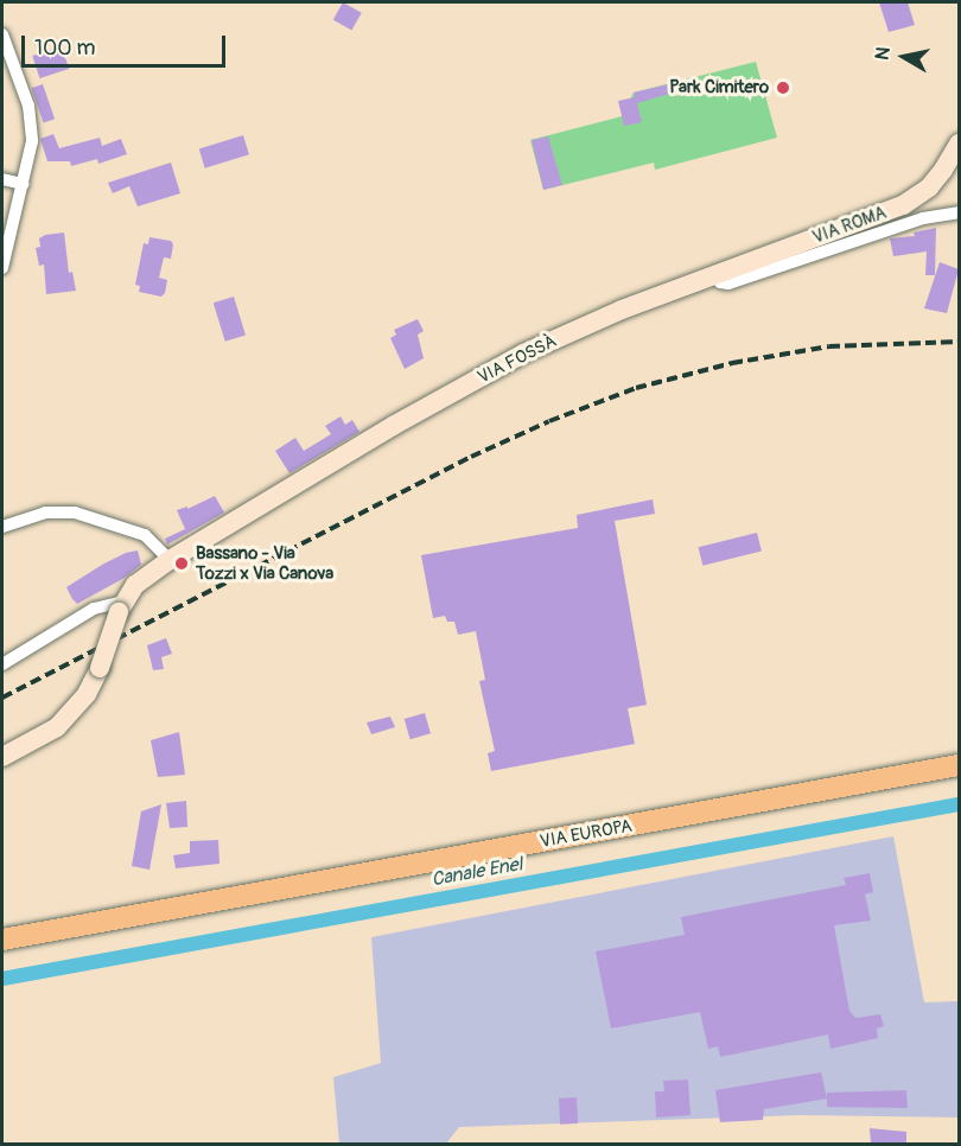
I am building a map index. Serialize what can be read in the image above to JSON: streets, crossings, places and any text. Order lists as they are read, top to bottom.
{
  "streets": {
    "main road": ["VIA ROMA", "VIA FOSSÀ", "VIA EUROPA"]
  },
  "crossings": [
    ["VIA ROMA", "VIA FOSSÀ"]
  ],
  "water": ["Canale Enel"],
  "places": ["Park Cimitero", "Bassano - Via Tozzi x Via Canova"],
  "scale_bar": "100 m",
  "north": "left"
}
